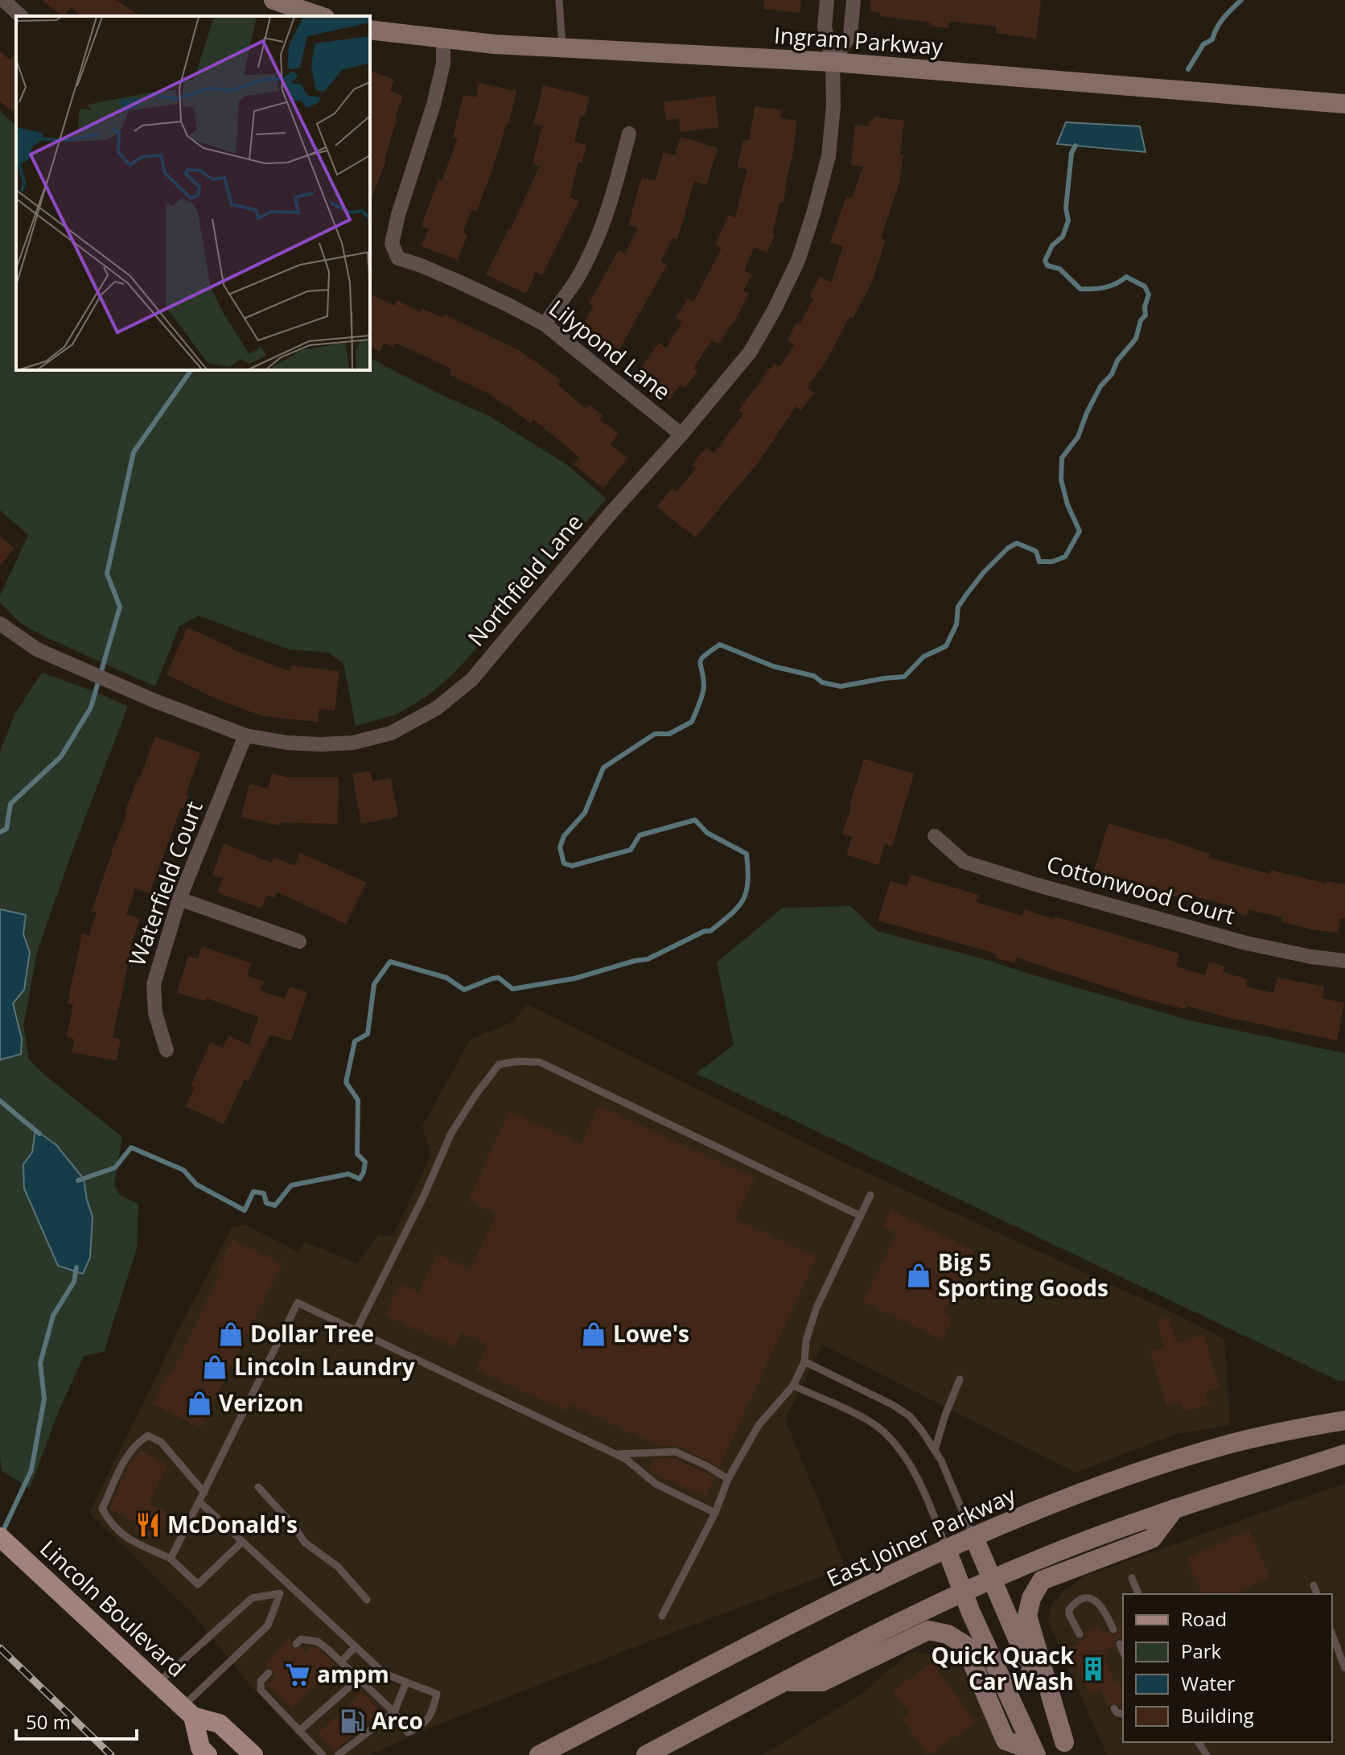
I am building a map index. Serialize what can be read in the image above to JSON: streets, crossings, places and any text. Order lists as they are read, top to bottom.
{
  "streets": {
    "main road": ["Ingram Parkway", "East Joiner Parkway", "Lincoln Boulevard"],
    "street": [
      "Lilypond Lane",
      "Northfield Lane",
      "Waterfield Court",
      "Cottonwood Court"
    ]
  },
  "crossings": [
    ["Ingram Parkway", "Lilypond Lane"],
    ["Ingram Parkway", "Northfield Lane"],
    ["Lilypond Lane", "Northfield Lane"],
    ["Northfield Lane", "Waterfield Court"]
  ],
  "places": {
    "shop": [
      "Big 5 Sporting Goods",
      "Dollar Tree",
      "Lowe's",
      "Lincoln Laundry",
      "Verizon"
    ],
    "restaurant": ["McDonald's"],
    "building": ["Quick Quack Car Wash"],
    "supermarket": ["ampm"],
    "fuel station": ["Arco"]
  },
  "legend": [
    "Road",
    "Park",
    "Water",
    "Building"
  ],
  "scale_bar": "50 m"
}
